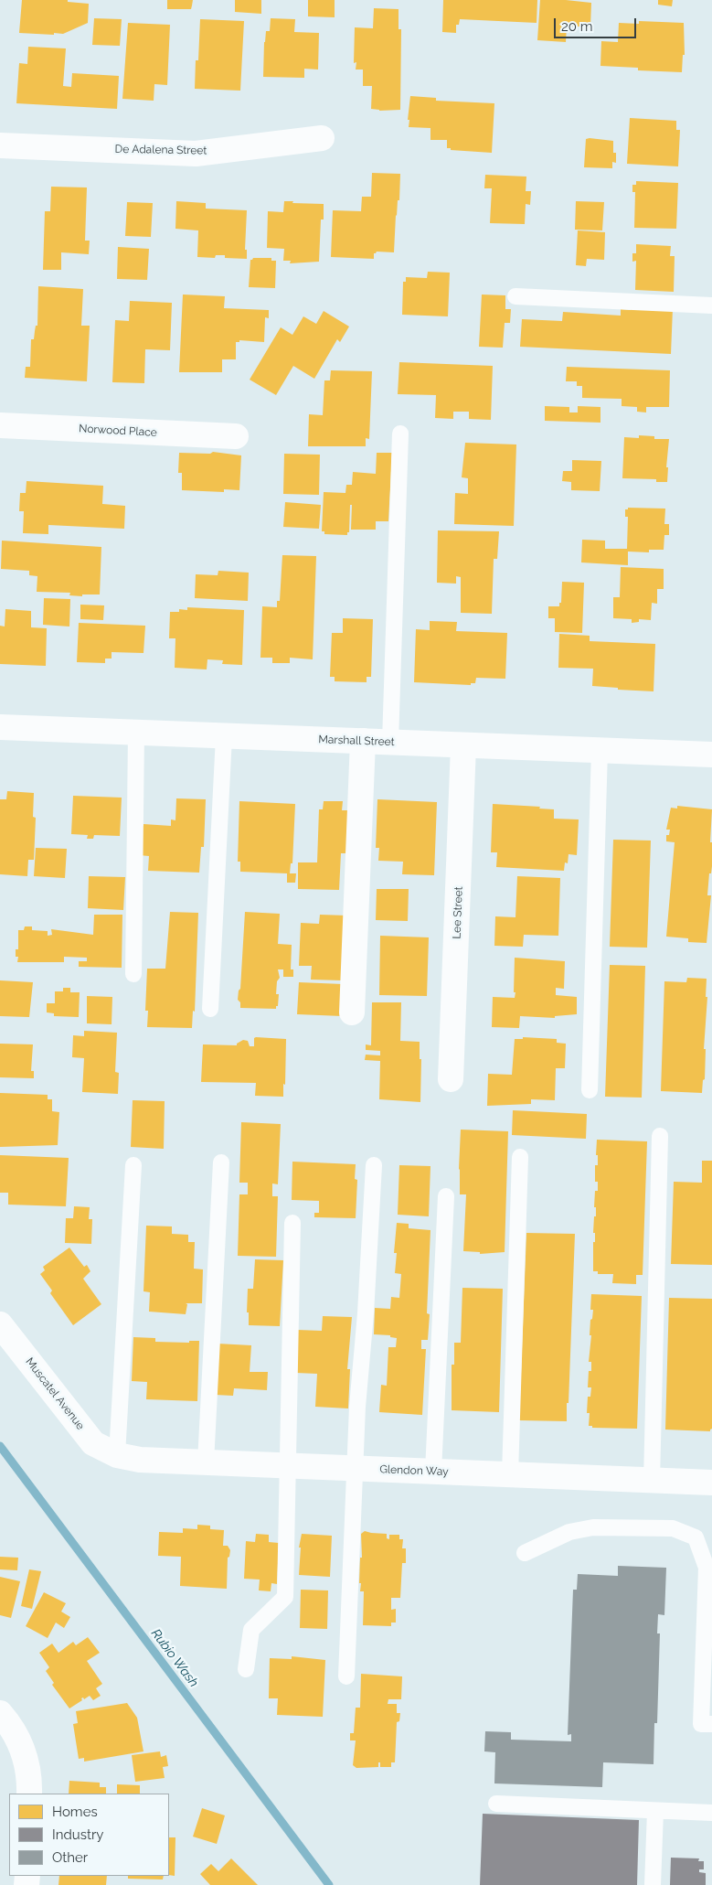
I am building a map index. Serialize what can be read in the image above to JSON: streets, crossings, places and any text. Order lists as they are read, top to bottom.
{
  "streets": {
    "street": [
      "De Adalena Street",
      "Norwood Place",
      "Marshall Street",
      "Lee Street",
      "Muscatel Avenue",
      "Glendon Way"
    ]
  },
  "crossings": [
    ["Marshall Street", "Lee Street"],
    ["Muscatel Avenue", "Glendon Way"]
  ],
  "water": ["Rubio Wash"],
  "legend": ["Homes", "Industry", "Other"],
  "scale_bar": "20 m"
}
